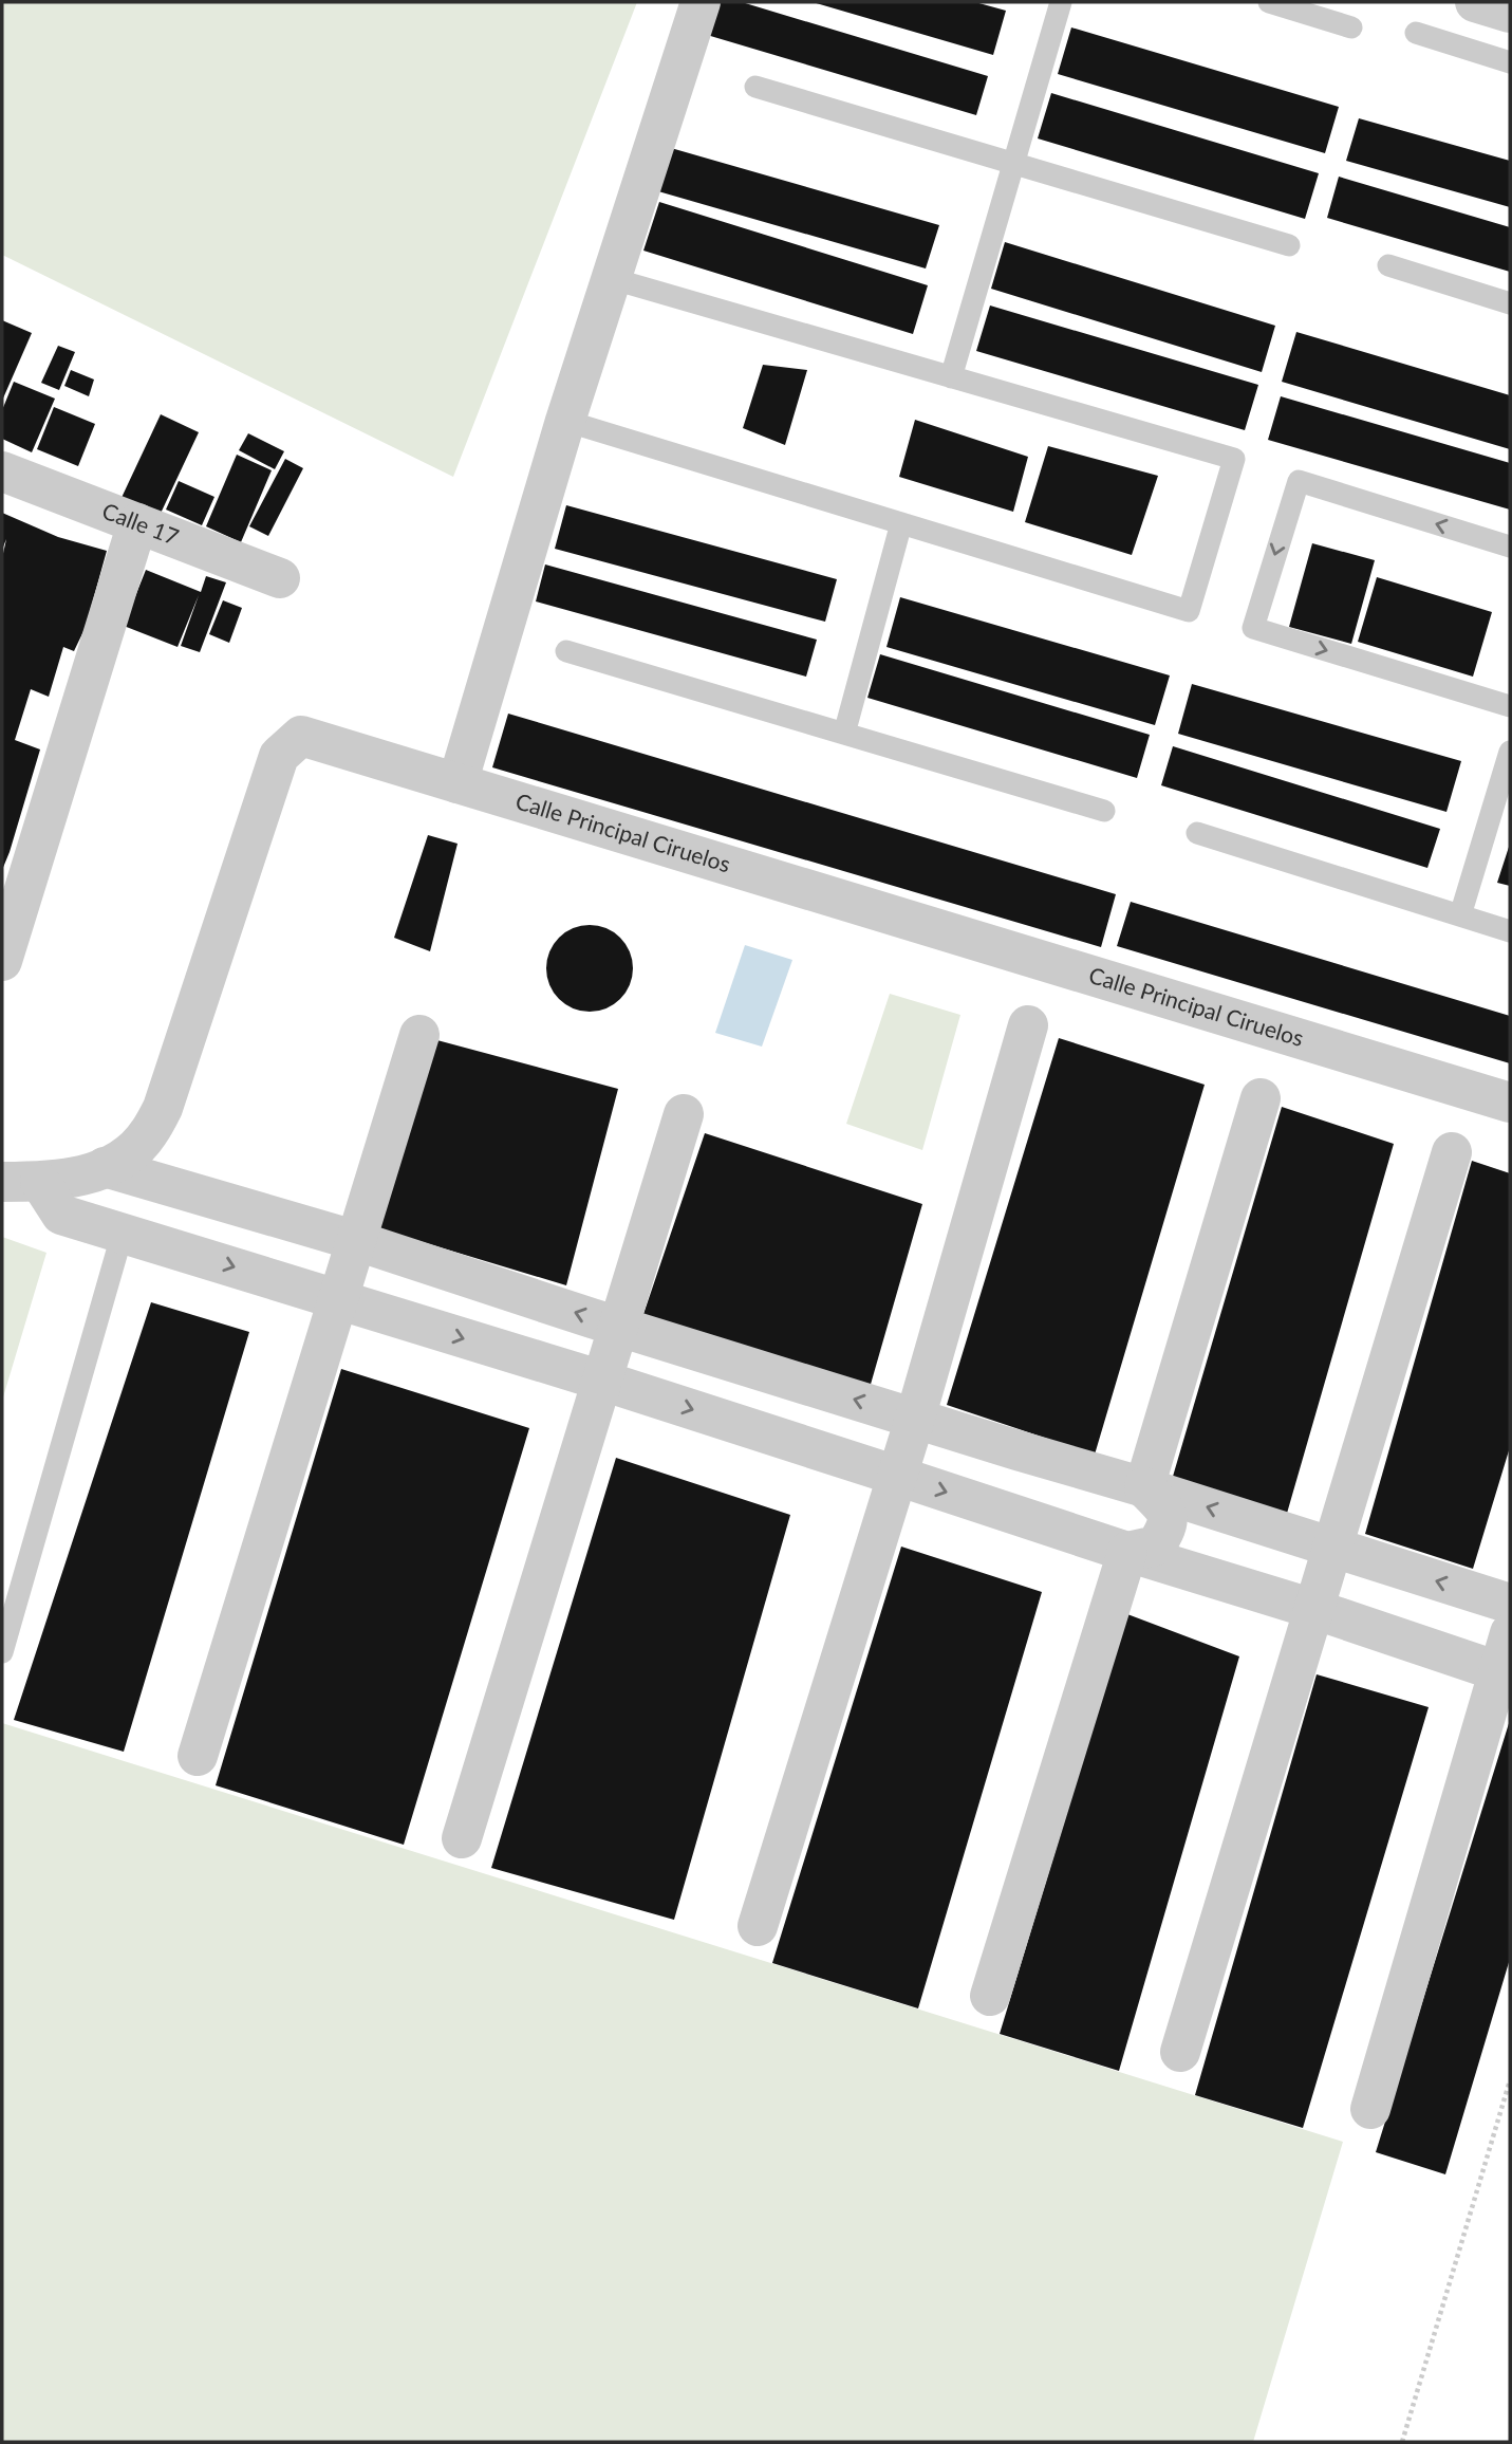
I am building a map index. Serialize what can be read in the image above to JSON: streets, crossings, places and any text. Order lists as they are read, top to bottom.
{
  "streets": {
    "street": ["Calle 17", "Calle Principal Ciruelos"]
  }
}
